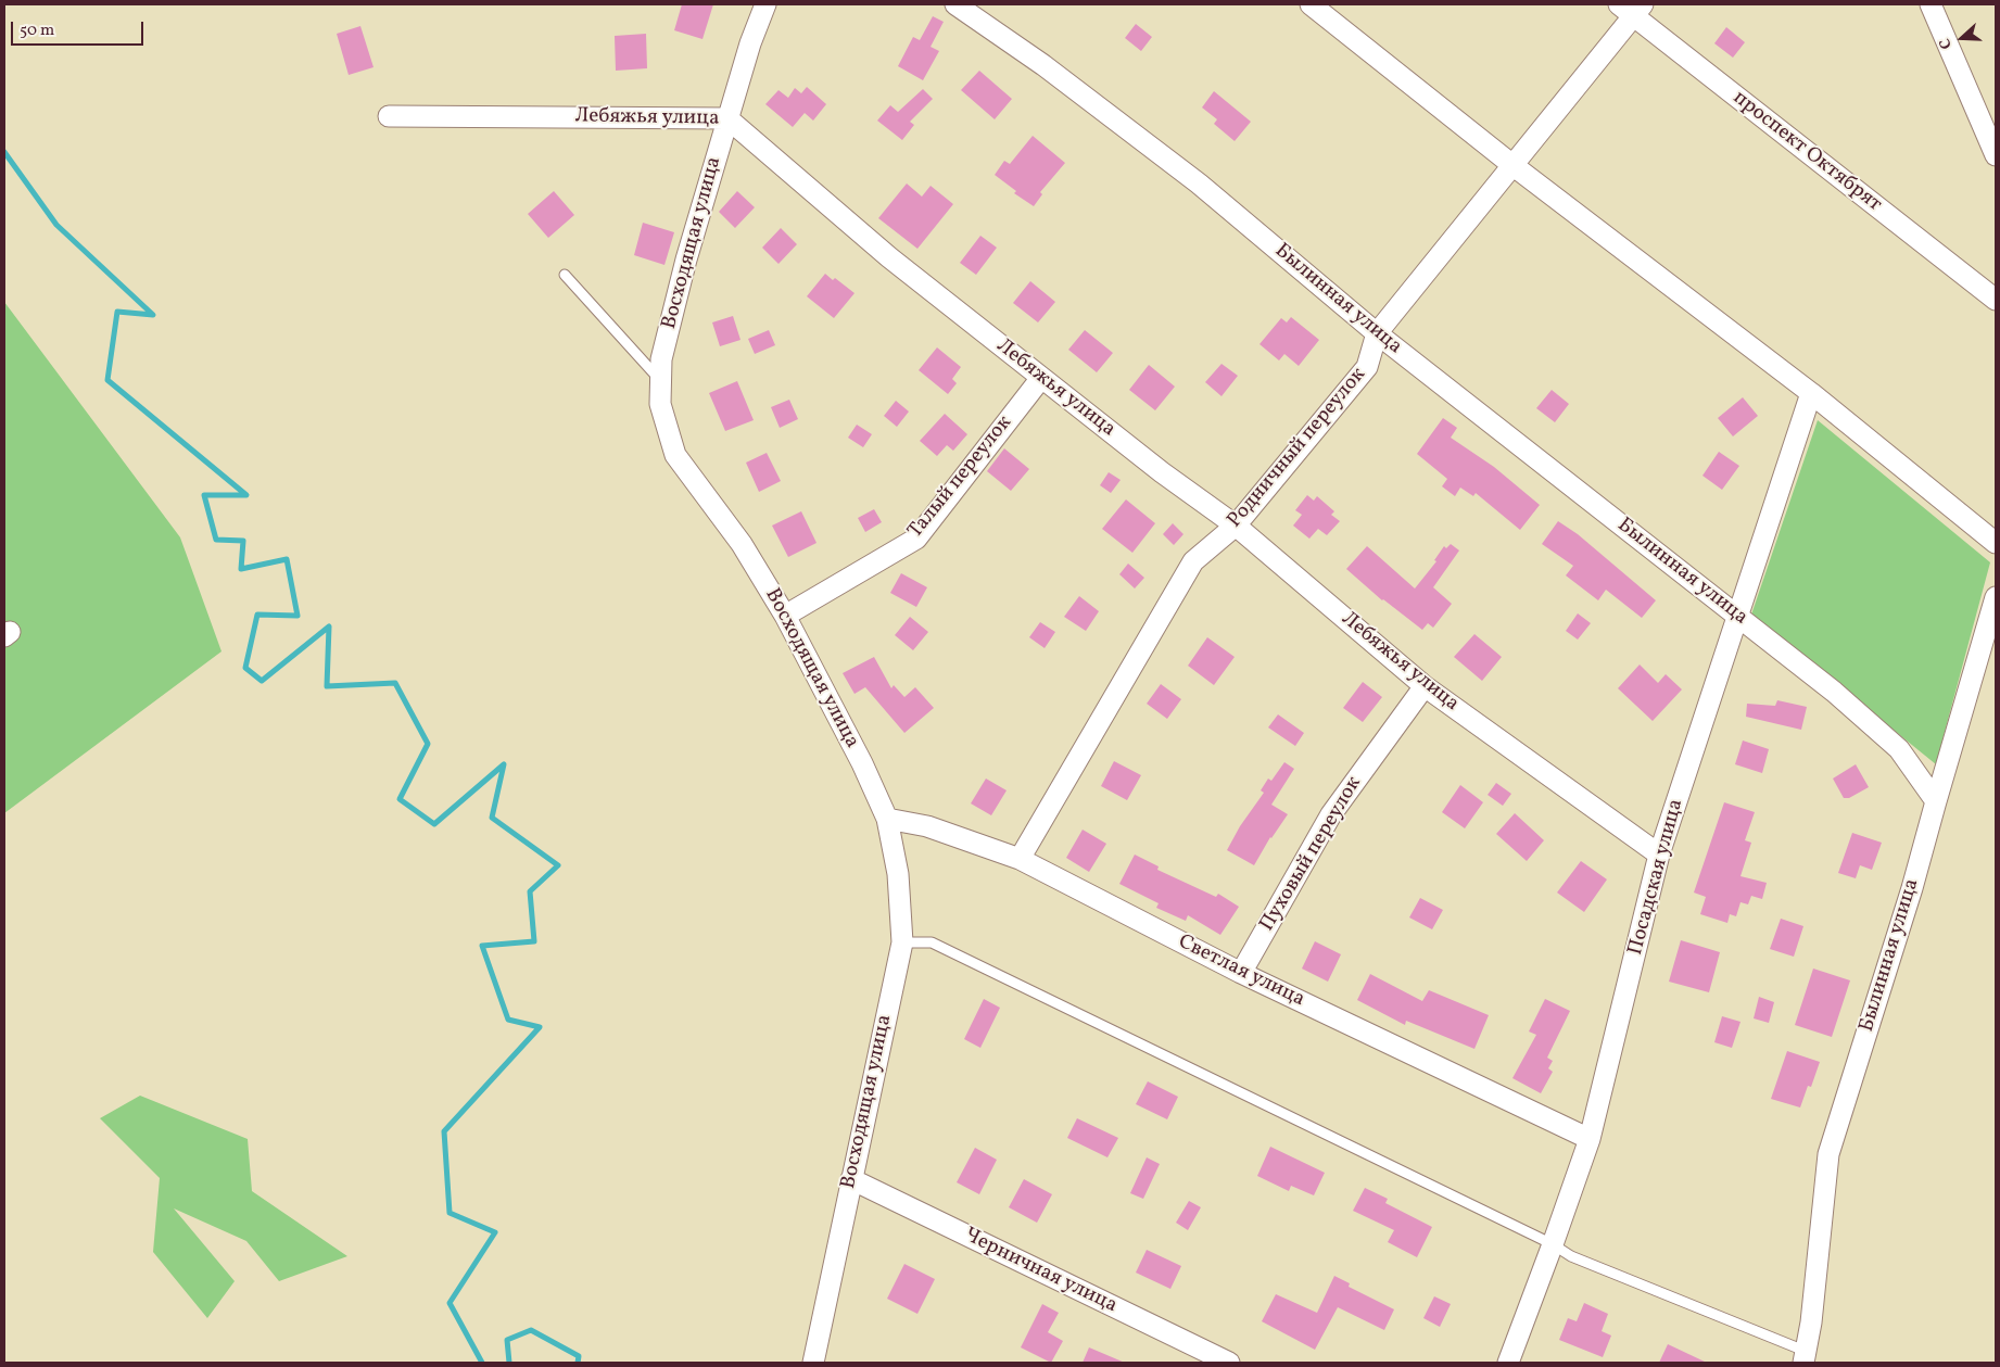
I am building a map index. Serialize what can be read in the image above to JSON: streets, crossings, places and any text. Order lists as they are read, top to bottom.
{
  "streets": {
    "street": [
      "Лебяжья улица",
      "проспект Октябрят",
      "Восходящая улица",
      "Былинная улица",
      "Родничный переулок",
      "Талый переулок",
      "Пуховый переулок",
      "Посадская улица",
      "Светлая улица",
      "Черничная улица"
    ]
  },
  "crossings": [
    ["Лебяжья улица", "Восходящая улица"],
    ["Лебяжья улица", "Родничный переулок"],
    ["Лебяжья улица", "Талый переулок"],
    ["Лебяжья улица", "Пуховый переулок"],
    ["Лебяжья улица", "Посадская улица"],
    ["проспект Октябрят", "Родничный переулок"],
    ["Восходящая улица", "Талый переулок"],
    ["Восходящая улица", "Светлая улица"],
    ["Восходящая улица", "Черничная улица"],
    ["Былинная улица", "Родничный переулок"],
    ["Былинная улица", "Посадская улица"],
    ["Родничный переулок", "Светлая улица"],
    ["Пуховый переулок", "Светлая улица"],
    ["Посадская улица", "Светлая улица"]
  ],
  "scale_bar": "50 m",
  "north": "left"
}
